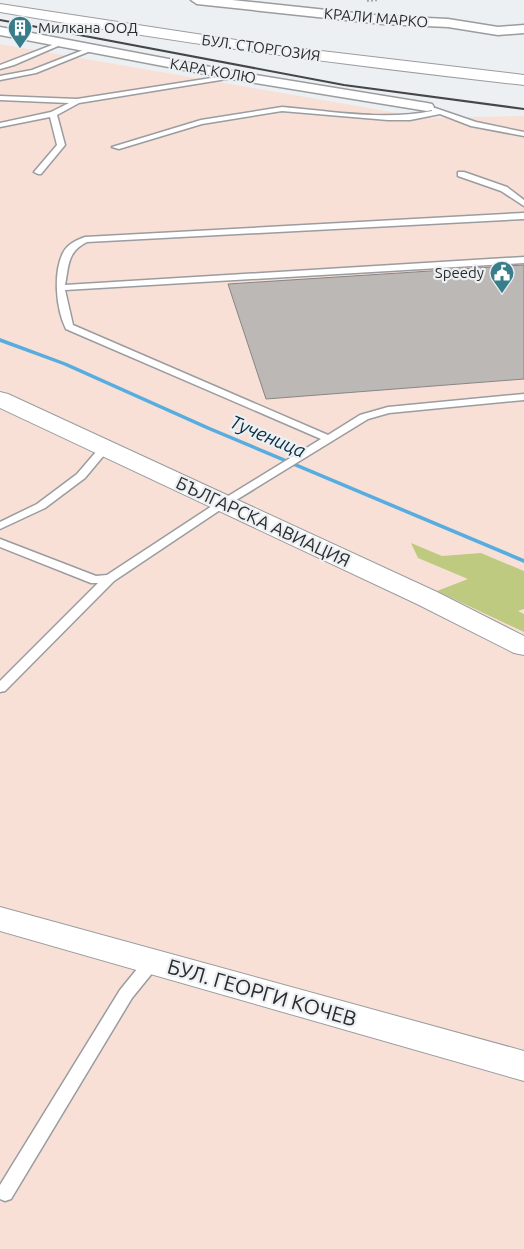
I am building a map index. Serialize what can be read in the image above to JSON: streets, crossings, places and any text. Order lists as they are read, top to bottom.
{
  "streets": {
    "main road": ["БУЛ. СТОРГОЗИЯ", "БЪЛГАРСКА АВИАЦИЯ", "БУЛ. ГЕОРГИ КОЧЕВ"],
    "street": ["КРАЛИ МАРКО", "КАРА КОЛЮ"]
  },
  "water": ["Тученица"],
  "places": {
    "building": ["Милкана OOД"],
    "public building": ["Speedy"]
  }
}
